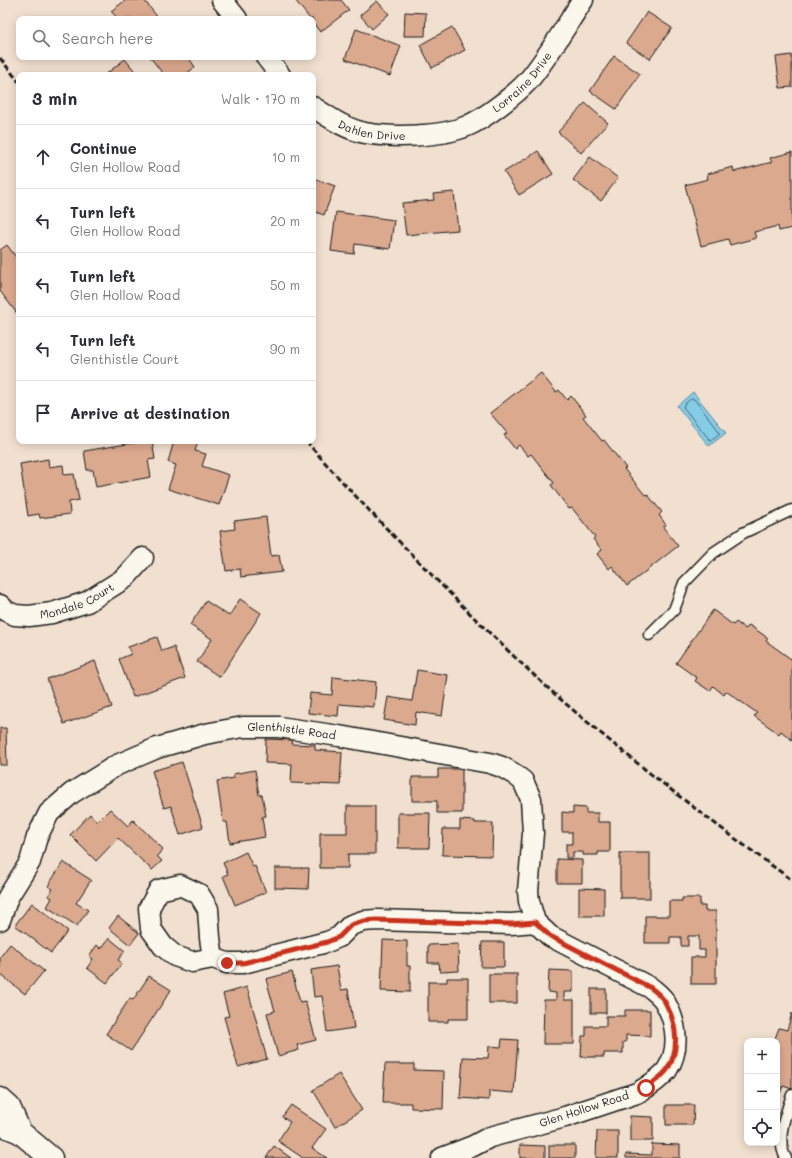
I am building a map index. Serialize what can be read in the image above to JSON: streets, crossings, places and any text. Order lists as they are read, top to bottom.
{
  "streets": {
    "street": [
      "Lorraine Drive",
      "Dahlen Drive",
      "Mondale Court",
      "Glenthistle Road",
      "Glen Hollow Road"
    ]
  },
  "crossings": [
    ["Lorraine Drive", "Dahlen Drive"],
    ["Glenthistle Road", "Glen Hollow Road"]
  ],
  "page": {
    "search": "Search here",
    "heading": ["3 min", "Walk · 170 m"],
    "list": [
      ["Continue", "Glen Hollow Road", "10 m"],
      ["Turn left", "Glen Hollow Road", "20 m"],
      ["Turn left", "Glen Hollow Road", "50 m"],
      ["Turn left", "Glenthistle Court", "90 m"],
      "Arrive at destination"
    ],
    "map_buttons": ["+", "−"]
  }
}
